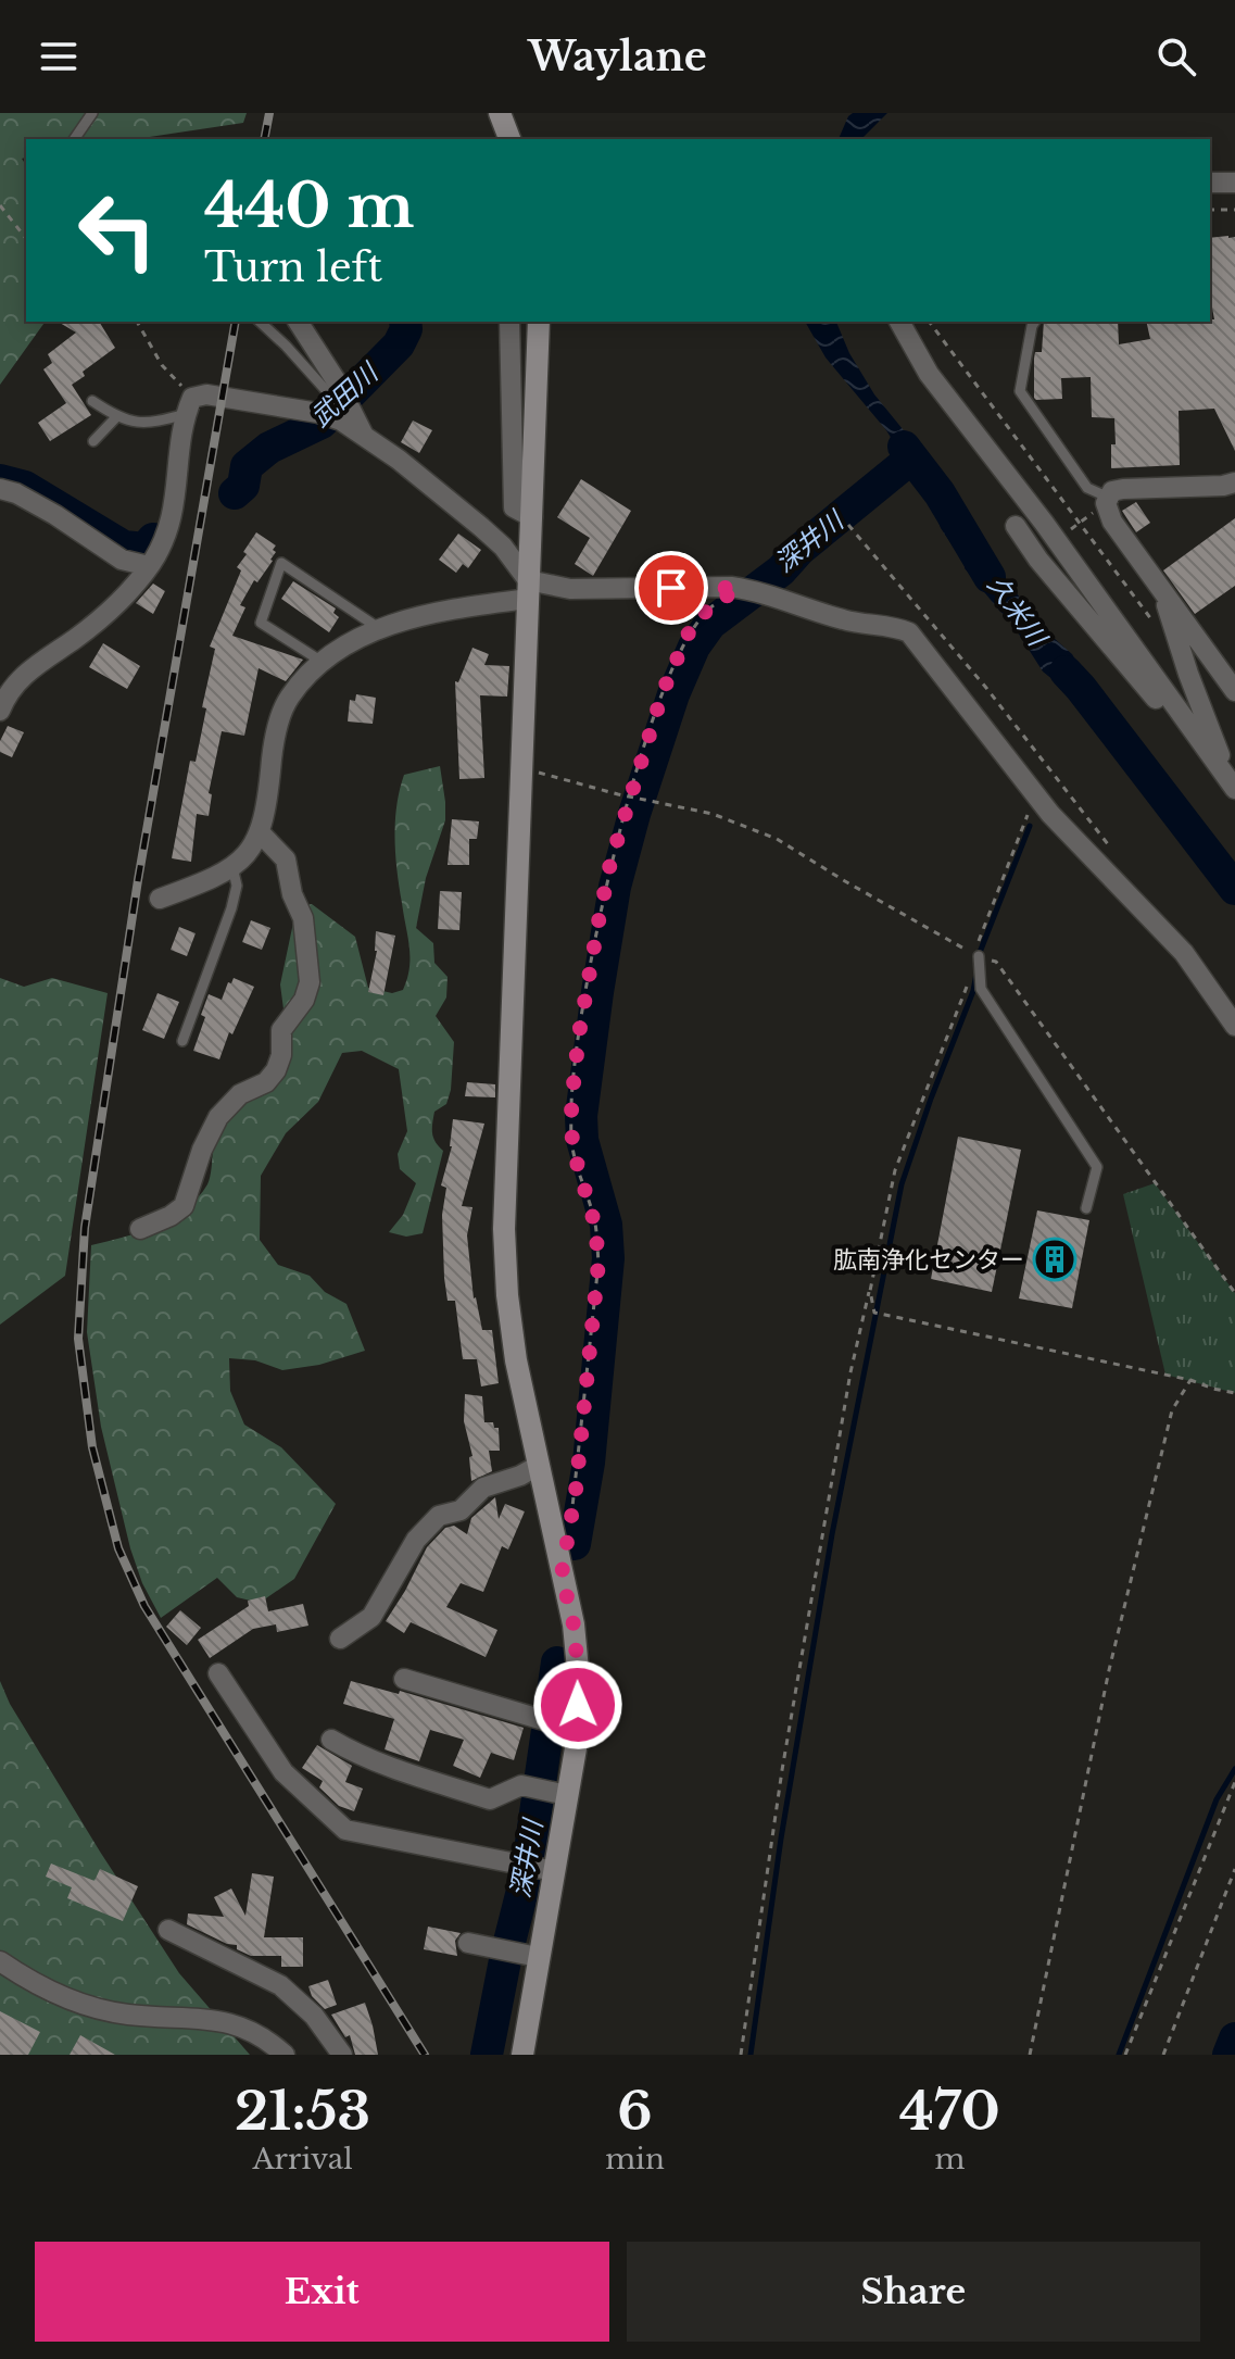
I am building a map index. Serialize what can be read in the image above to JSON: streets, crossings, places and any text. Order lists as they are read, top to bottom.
{
  "water": ["武田川", "深井川", "久米川"],
  "places": {
    "building": ["肱南浄化センター"]
  },
  "page": {
    "header": "Waylane",
    "turn": ["440 m", "Turn left"],
    "eta": [
      "21:53",
      "Arrival",
      "6",
      "min",
      "470",
      "m"
    ],
    "buttons": ["Exit", "Share"]
  }
}
